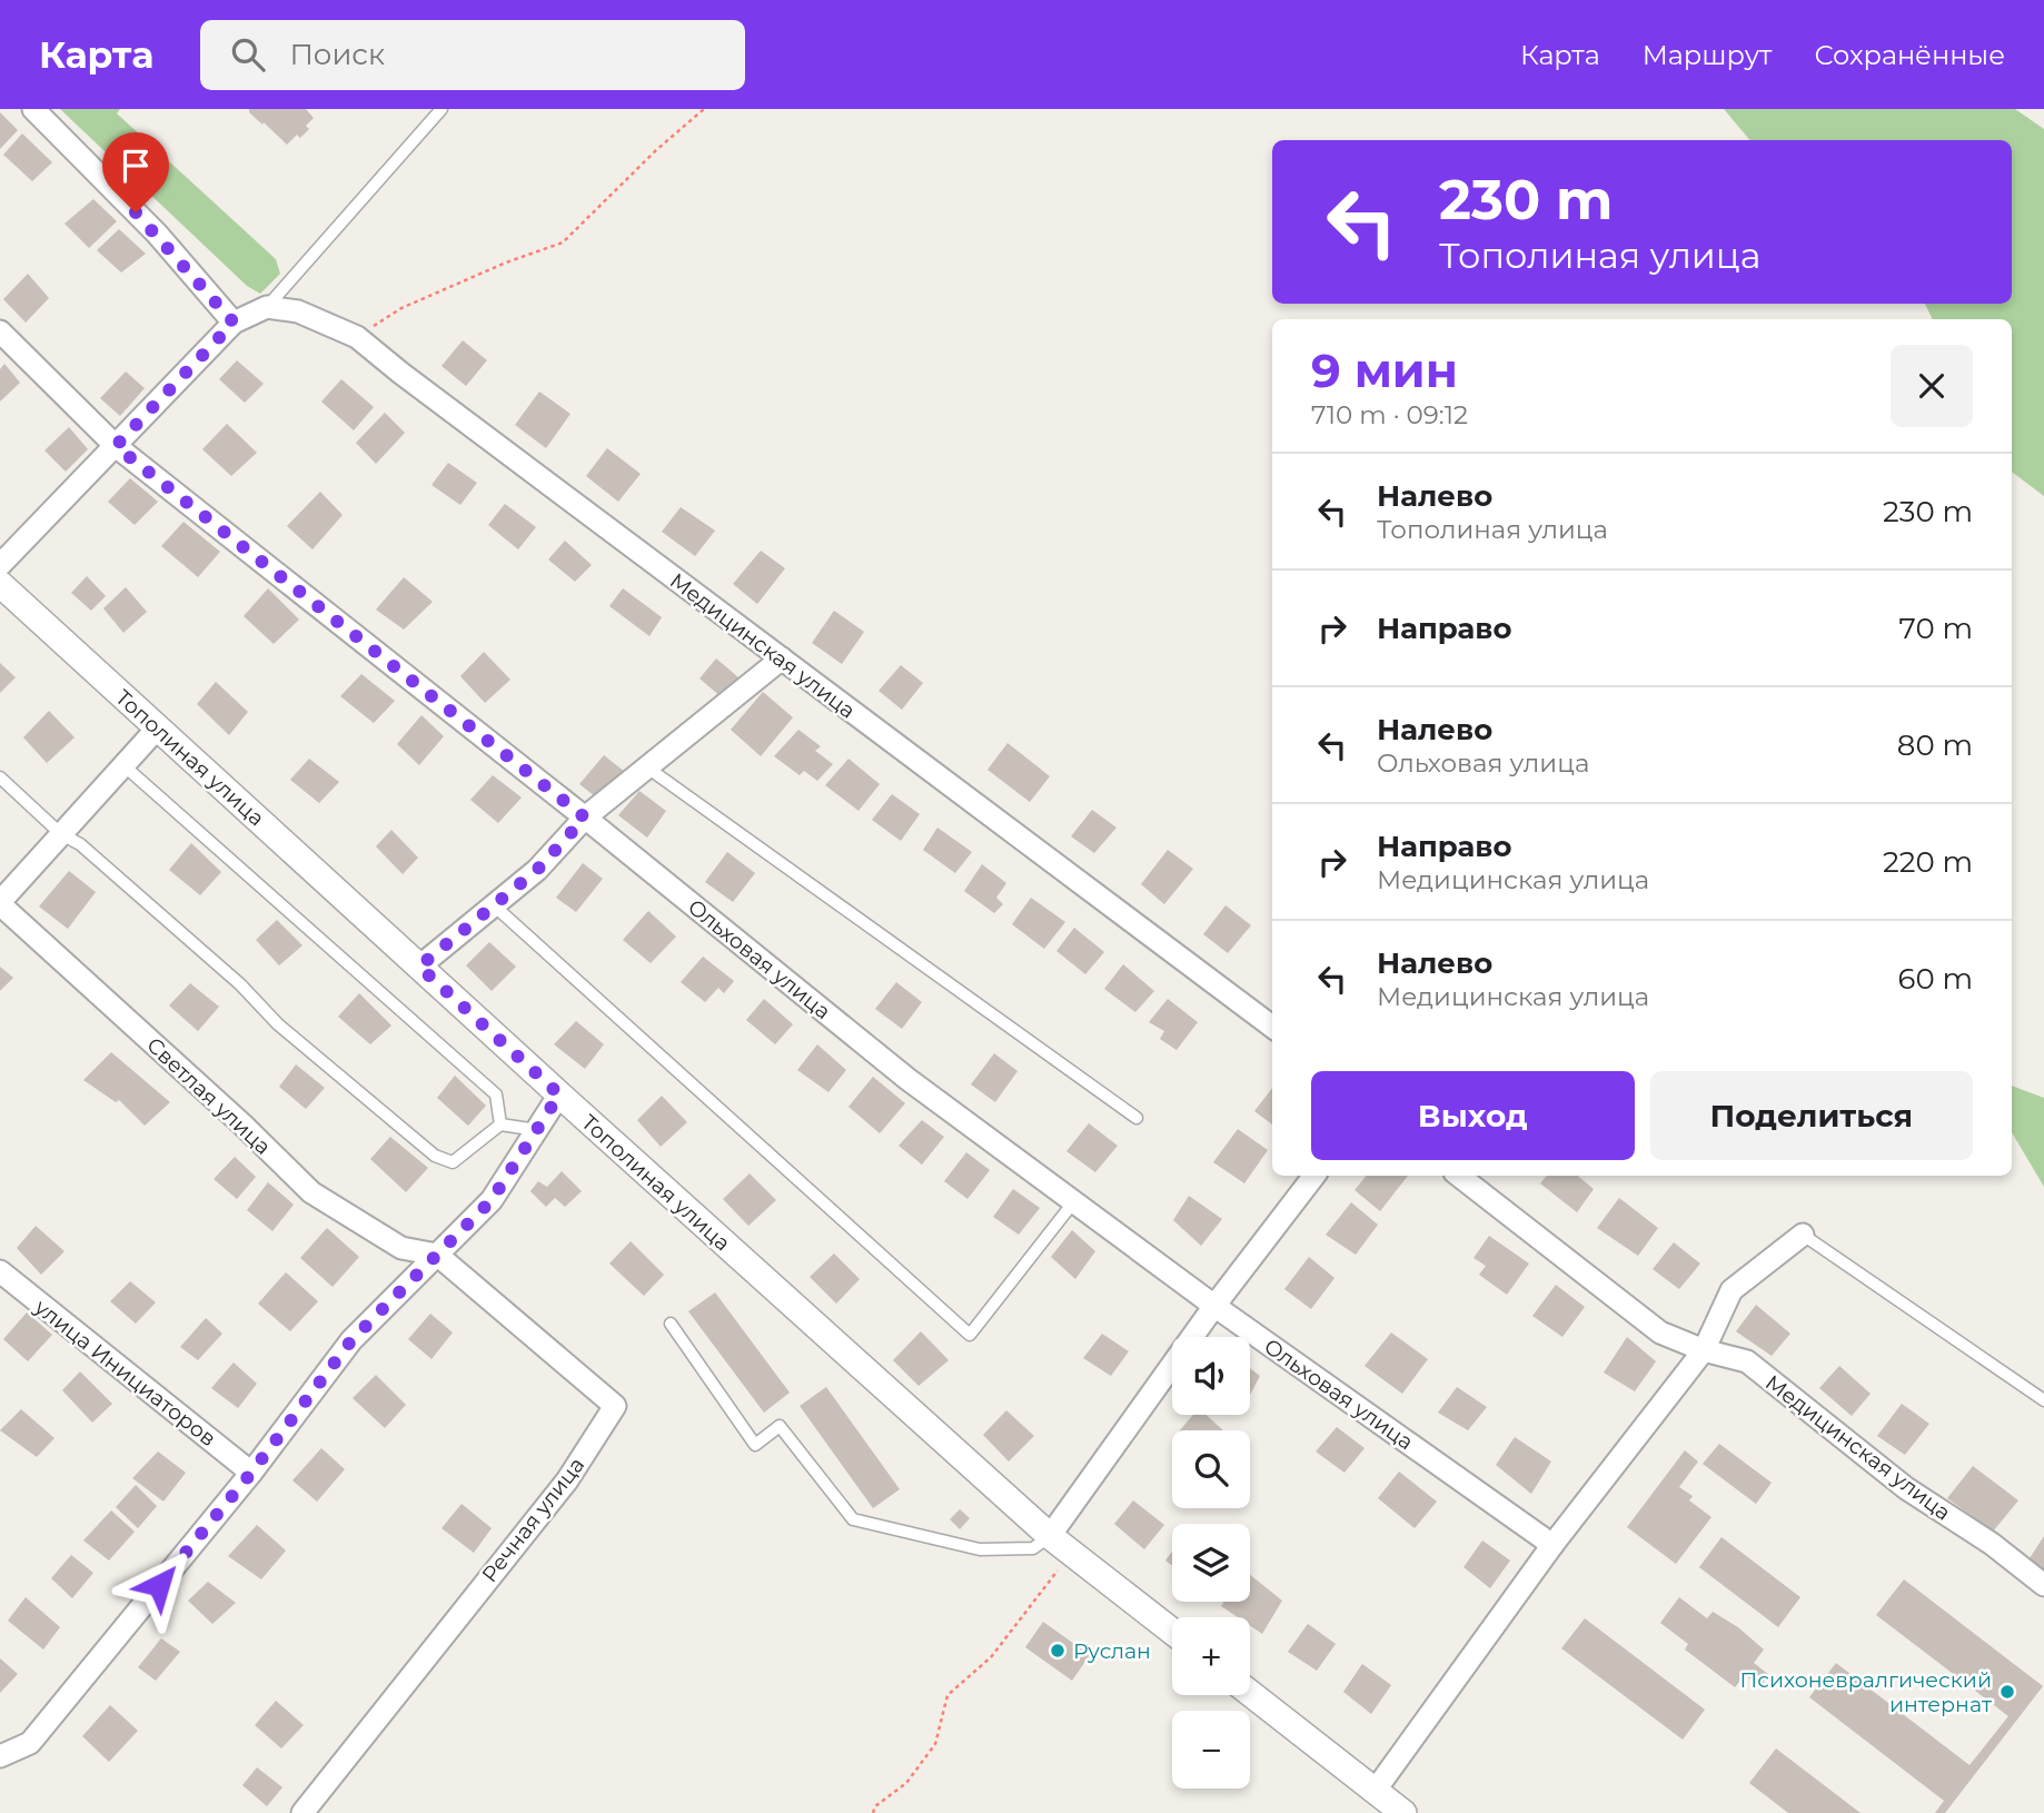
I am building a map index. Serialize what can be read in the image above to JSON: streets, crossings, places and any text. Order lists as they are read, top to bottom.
{
  "streets": {
    "street": [
      "Медицинская улица",
      "Тополиная улица",
      "Ольховая улица",
      "Светлая улица",
      "улица Инициаторов",
      "Речная улица"
    ]
  },
  "crossings": [
    ["Светлая улица", "Речная улица"]
  ],
  "places": ["Руслан", "Психоневралгический интернат"],
  "page": {
    "header": "Карта",
    "search": "Поиск",
    "nav": ["Карта", "Маршрут", "Сохранённые"],
    "turn": ["230 m", "Тополиная улица"],
    "heading": ["9 мин", "710 m · 09:12"],
    "list": [
      {
        "name": "Налево",
        "note": "Тополиная улица",
        "value": "230 m"
      },
      {
        "name": "Направо",
        "value": "70 m"
      },
      {
        "name": "Налево",
        "note": "Ольховая улица",
        "value": "80 m"
      },
      {
        "name": "Направо",
        "note": "Медицинская улица",
        "value": "220 m"
      },
      {
        "name": "Налево",
        "note": "Медицинская улица",
        "value": "60 m"
      }
    ],
    "buttons": ["Выход", "Поделиться"],
    "map_buttons": ["+", "−"]
  }
}
